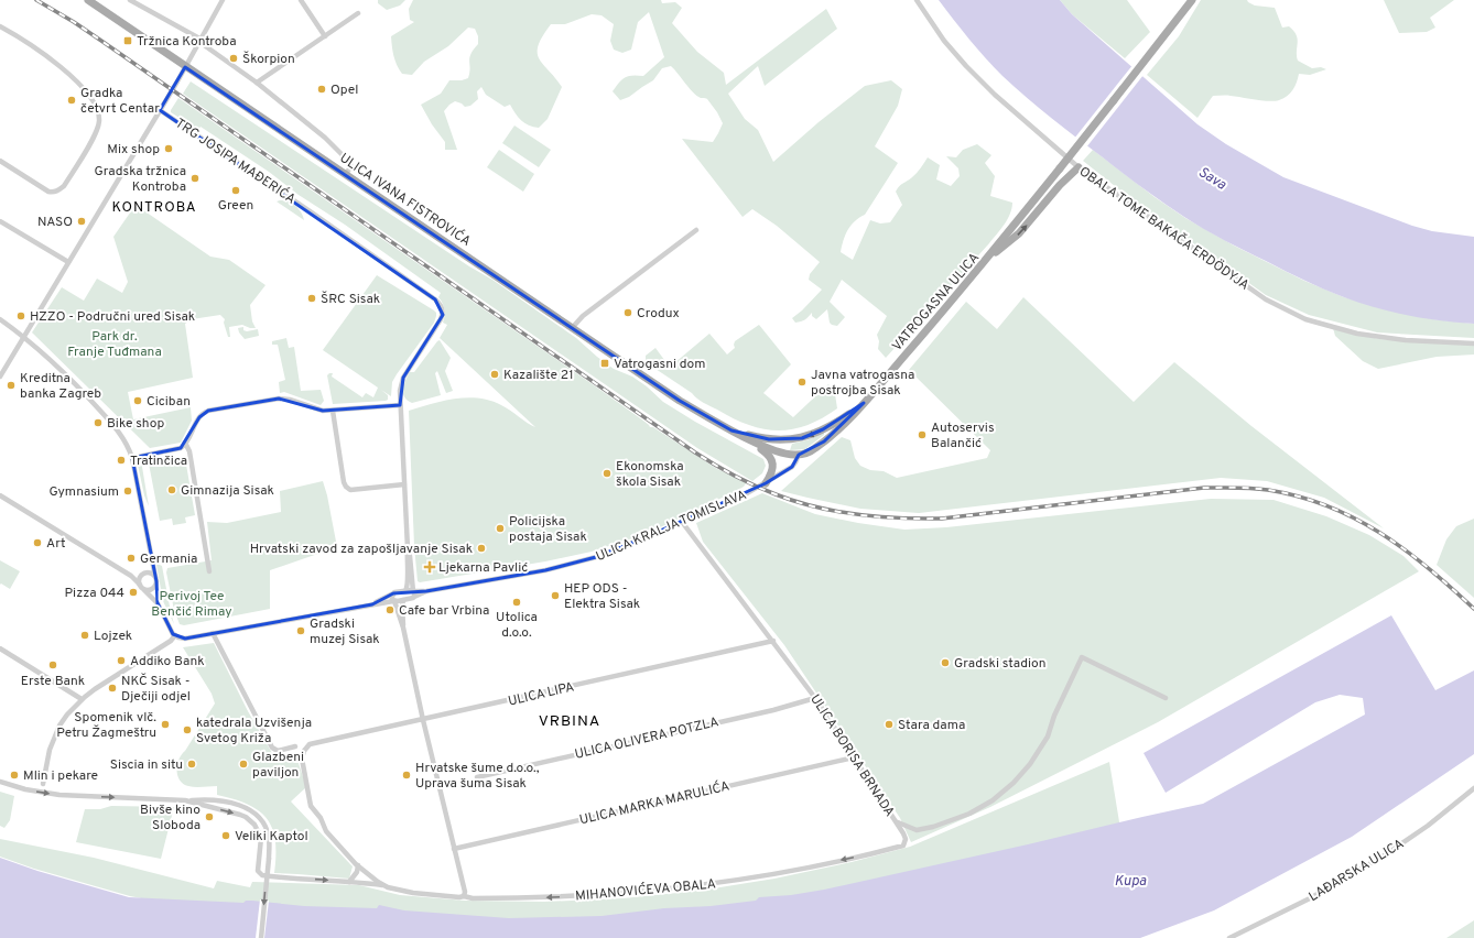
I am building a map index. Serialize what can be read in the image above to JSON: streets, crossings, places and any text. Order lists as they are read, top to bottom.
{
  "streets": {
    "main road": ["ULICA IVANA FISTROVIĆA", "VATROGASNA ULICA"],
    "street": [
      "TRG JOSIPA MAĐERIĆA",
      "OBALA TOME BAKAČA ERDÖDYJA",
      "ULICA KRALJA TOMISLAVA",
      "ULICA LIPA",
      "ULICA OLIVERA POTZLA",
      "ULICA BORISA BRNADA",
      "ULICA MARKA MARULIĆA",
      "LAĐARSKA ULICA",
      "MIHANOVIĆEVA OBALA"
    ]
  },
  "crossings": [
    ["VATROGASNA ULICA", "ULICA KRALJA TOMISLAVA"],
    ["ULICA KRALJA TOMISLAVA", "ULICA BORISA BRNADA"],
    ["ULICA LIPA", "ULICA BORISA BRNADA"],
    ["ULICA LIPA", "MIHANOVIĆEVA OBALA"],
    ["ULICA OLIVERA POTZLA", "ULICA BORISA BRNADA"],
    ["ULICA BORISA BRNADA", "ULICA MARKA MARULIĆA"],
    ["ULICA BORISA BRNADA", "MIHANOVIĆEVA OBALA"]
  ],
  "districts": ["KONTROBA", "VRBINA"],
  "water": ["Sava", "Kupa"],
  "parks": ["Park dr. Franje Tuđmana", "Perivoj Tee Benčić Rimay"],
  "places": {
    "transit": ["Tržnica Kontroba", "Vatrogasni dom"],
    "other": [
      "Škorpion",
      "Opel",
      "Gradka četvrt Centar",
      "Mix shop",
      "Gradska tržnica Kontroba",
      "Green",
      "NASO",
      "ŠRC Sisak",
      "Crodux",
      "HZZO - Područni ured Sisak",
      "Kazalište 21",
      "Javna vatrogasna postrojba Sisak",
      "Kreditna banka Zagreb",
      "Ciciban",
      "Bike shop",
      "Autoservis Balančić",
      "Tratinčica",
      "Ekonomska škola Sisak",
      "Gimnazija Sisak",
      "Gymnasium",
      "Policijska postaja Sisak",
      "Art",
      "Hrvatski zavod za zapošljavanje Sisak",
      "Germania",
      "Pizza 044",
      "HEP ODS - Elektra Sisak",
      "Utolica d.o.o.",
      "Cafe bar Vrbina",
      "Gradski muzej Sisak",
      "Lojzek",
      "Addiko Bank",
      "Gradski stadion",
      "Erste Bank",
      "NKČ Sisak - Dječiji odjel",
      "Spomenik vlč. Petru Žagmeštru",
      "Stara dama",
      "katedrala Uzvišenja Svetog Križa",
      "Siscia in situ",
      "Glazbeni paviljon",
      "Mlin i pekare",
      "Hrvatske šume d.o.o., Uprava šuma Sisak",
      "Bivše kino Sloboda",
      "Veliki Kaptol"
    ],
    "health": ["Ljekarna Pavlić"]
  }
}
